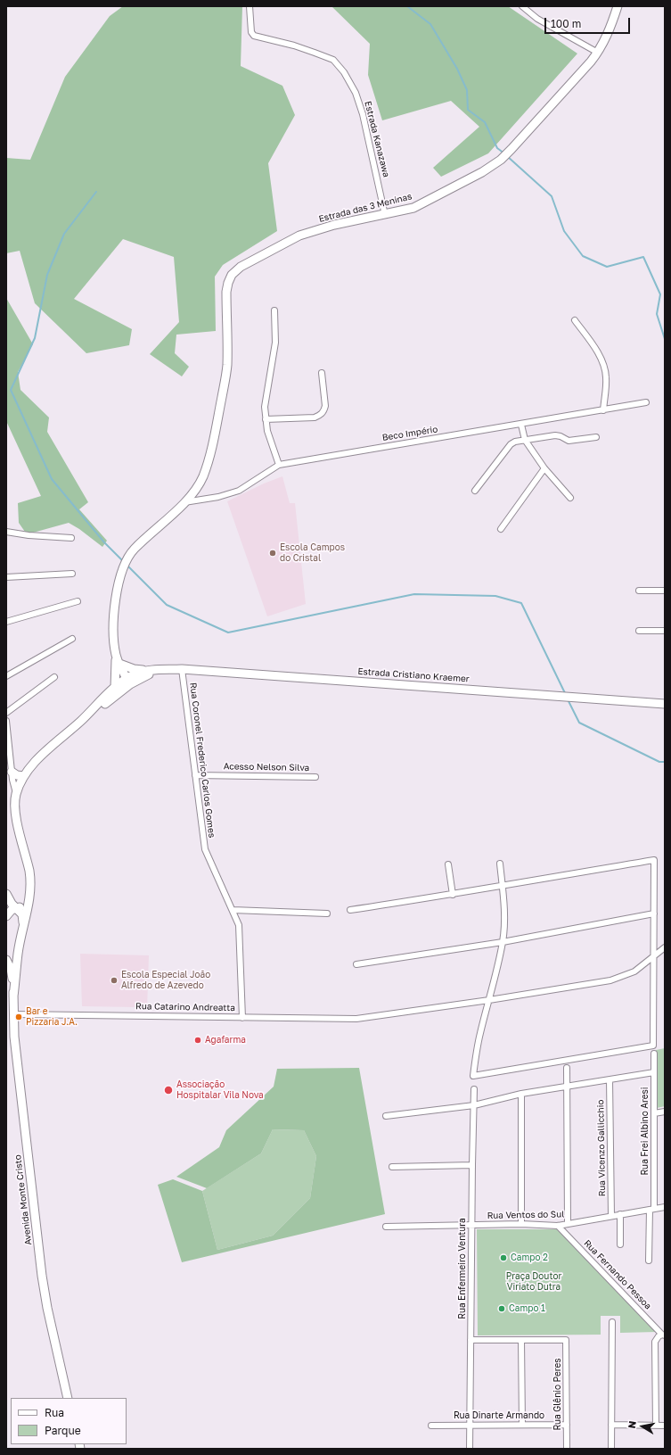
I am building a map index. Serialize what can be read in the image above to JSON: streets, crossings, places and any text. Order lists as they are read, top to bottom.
{
  "streets": {
    "main road": ["Estrada das 3 Meninas", "Estrada Cristiano Kraemer", "Avenida Monte Cristo"],
    "street": [
      "Estrada Kanazawa",
      "Beco Império",
      "Rua Coronel Frederico Carlos Gomes",
      "Acesso Nelson Silva",
      "Rua Catarino Andreatta",
      "Rua Frei Albino Aresi",
      "Rua Vicenzo Gallicchio",
      "Rua Ventos do Sul",
      "Rua Enfermeiro Ventura",
      "Rua Fernando Pessoa",
      "Rua Glênio Peres",
      "Rua Dinarte Armando"
    ]
  },
  "crossings": [
    ["Estrada Kanazawa", "Estrada das 3 Meninas"],
    ["Estrada das 3 Meninas", "Beco Império"],
    ["Estrada das 3 Meninas", "Estrada Cristiano Kraemer"],
    ["Estrada Cristiano Kraemer", "Rua Coronel Frederico Carlos Gomes"],
    ["Estrada Cristiano Kraemer", "Avenida Monte Cristo"],
    ["Rua Coronel Frederico Carlos Gomes", "Acesso Nelson Silva"],
    ["Rua Coronel Frederico Carlos Gomes", "Rua Catarino Andreatta"],
    ["Rua Catarino Andreatta", "Avenida Monte Cristo"],
    ["Rua Frei Albino Aresi", "Rua Ventos do Sul"],
    ["Rua Vicenzo Gallicchio", "Rua Ventos do Sul"],
    ["Rua Ventos do Sul", "Rua Enfermeiro Ventura"],
    ["Rua Ventos do Sul", "Rua Fernando Pessoa"],
    ["Rua Enfermeiro Ventura", "Rua Dinarte Armando"],
    ["Rua Glênio Peres", "Rua Dinarte Armando"]
  ],
  "parks": ["Praça Doutor Viriato Dutra"],
  "places": [
    "Escola Campos do Cristal",
    "Escola Especial João Alfredo de Azevedo",
    "Bar e Pizzaria J.A.",
    "Agafarma",
    "Associação Hospitalar Vila Nova",
    "Campo 2",
    "Campo 1"
  ],
  "legend": ["Rua", "Parque"],
  "scale_bar": "100 m",
  "north": "left"
}
